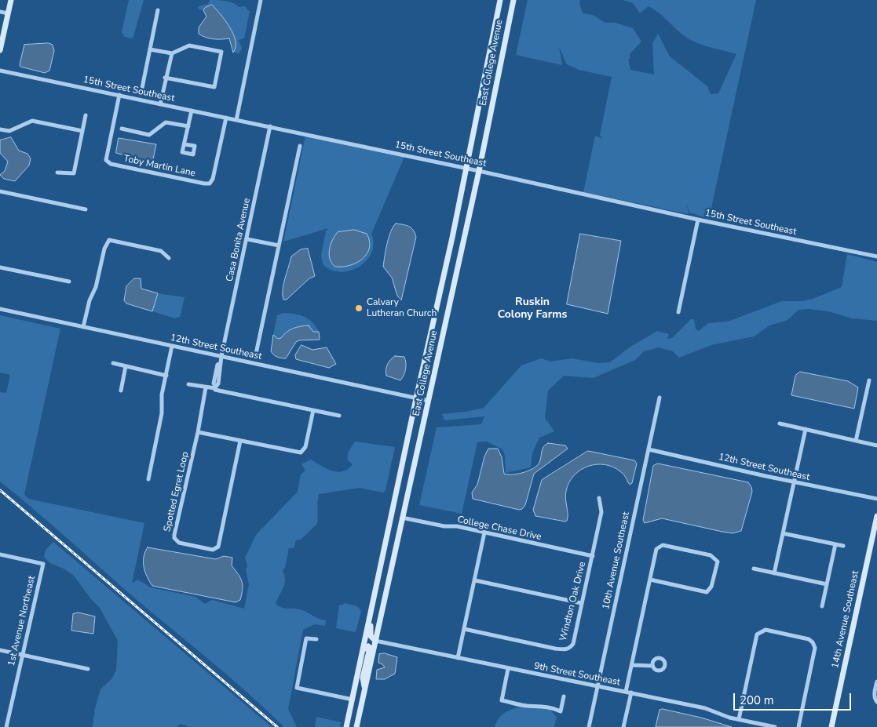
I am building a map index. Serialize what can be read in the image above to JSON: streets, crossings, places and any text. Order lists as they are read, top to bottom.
{
  "streets": {
    "main road": ["East College Avenue", "14th Avenue Southeast"],
    "street": [
      "15th Street Southeast",
      "Toby Martin Lane",
      "Casa Bonita Avenue",
      "12th Street Southeast",
      "Spotted Egret Loop",
      "College Chase Drive",
      "10th Avenue Southeast",
      "Windton Oak Drive",
      "1st Avenue Northeast",
      "9th Street Southeast"
    ]
  },
  "crossings": [
    ["East College Avenue", "15th Street Southeast"],
    ["East College Avenue", "12th Street Southeast"],
    ["East College Avenue", "College Chase Drive"],
    ["East College Avenue", "9th Street Southeast"],
    ["15th Street Southeast", "Toby Martin Lane"],
    ["15th Street Southeast", "Casa Bonita Avenue"],
    ["Casa Bonita Avenue", "12th Street Southeast"],
    ["12th Street Southeast", "10th Avenue Southeast"],
    ["College Chase Drive", "Windton Oak Drive"],
    ["10th Avenue Southeast", "9th Street Southeast"]
  ],
  "districts": ["Ruskin Colony Farms"],
  "places": ["Calvary Lutheran Church"],
  "scale_bar": "200 m"
}
